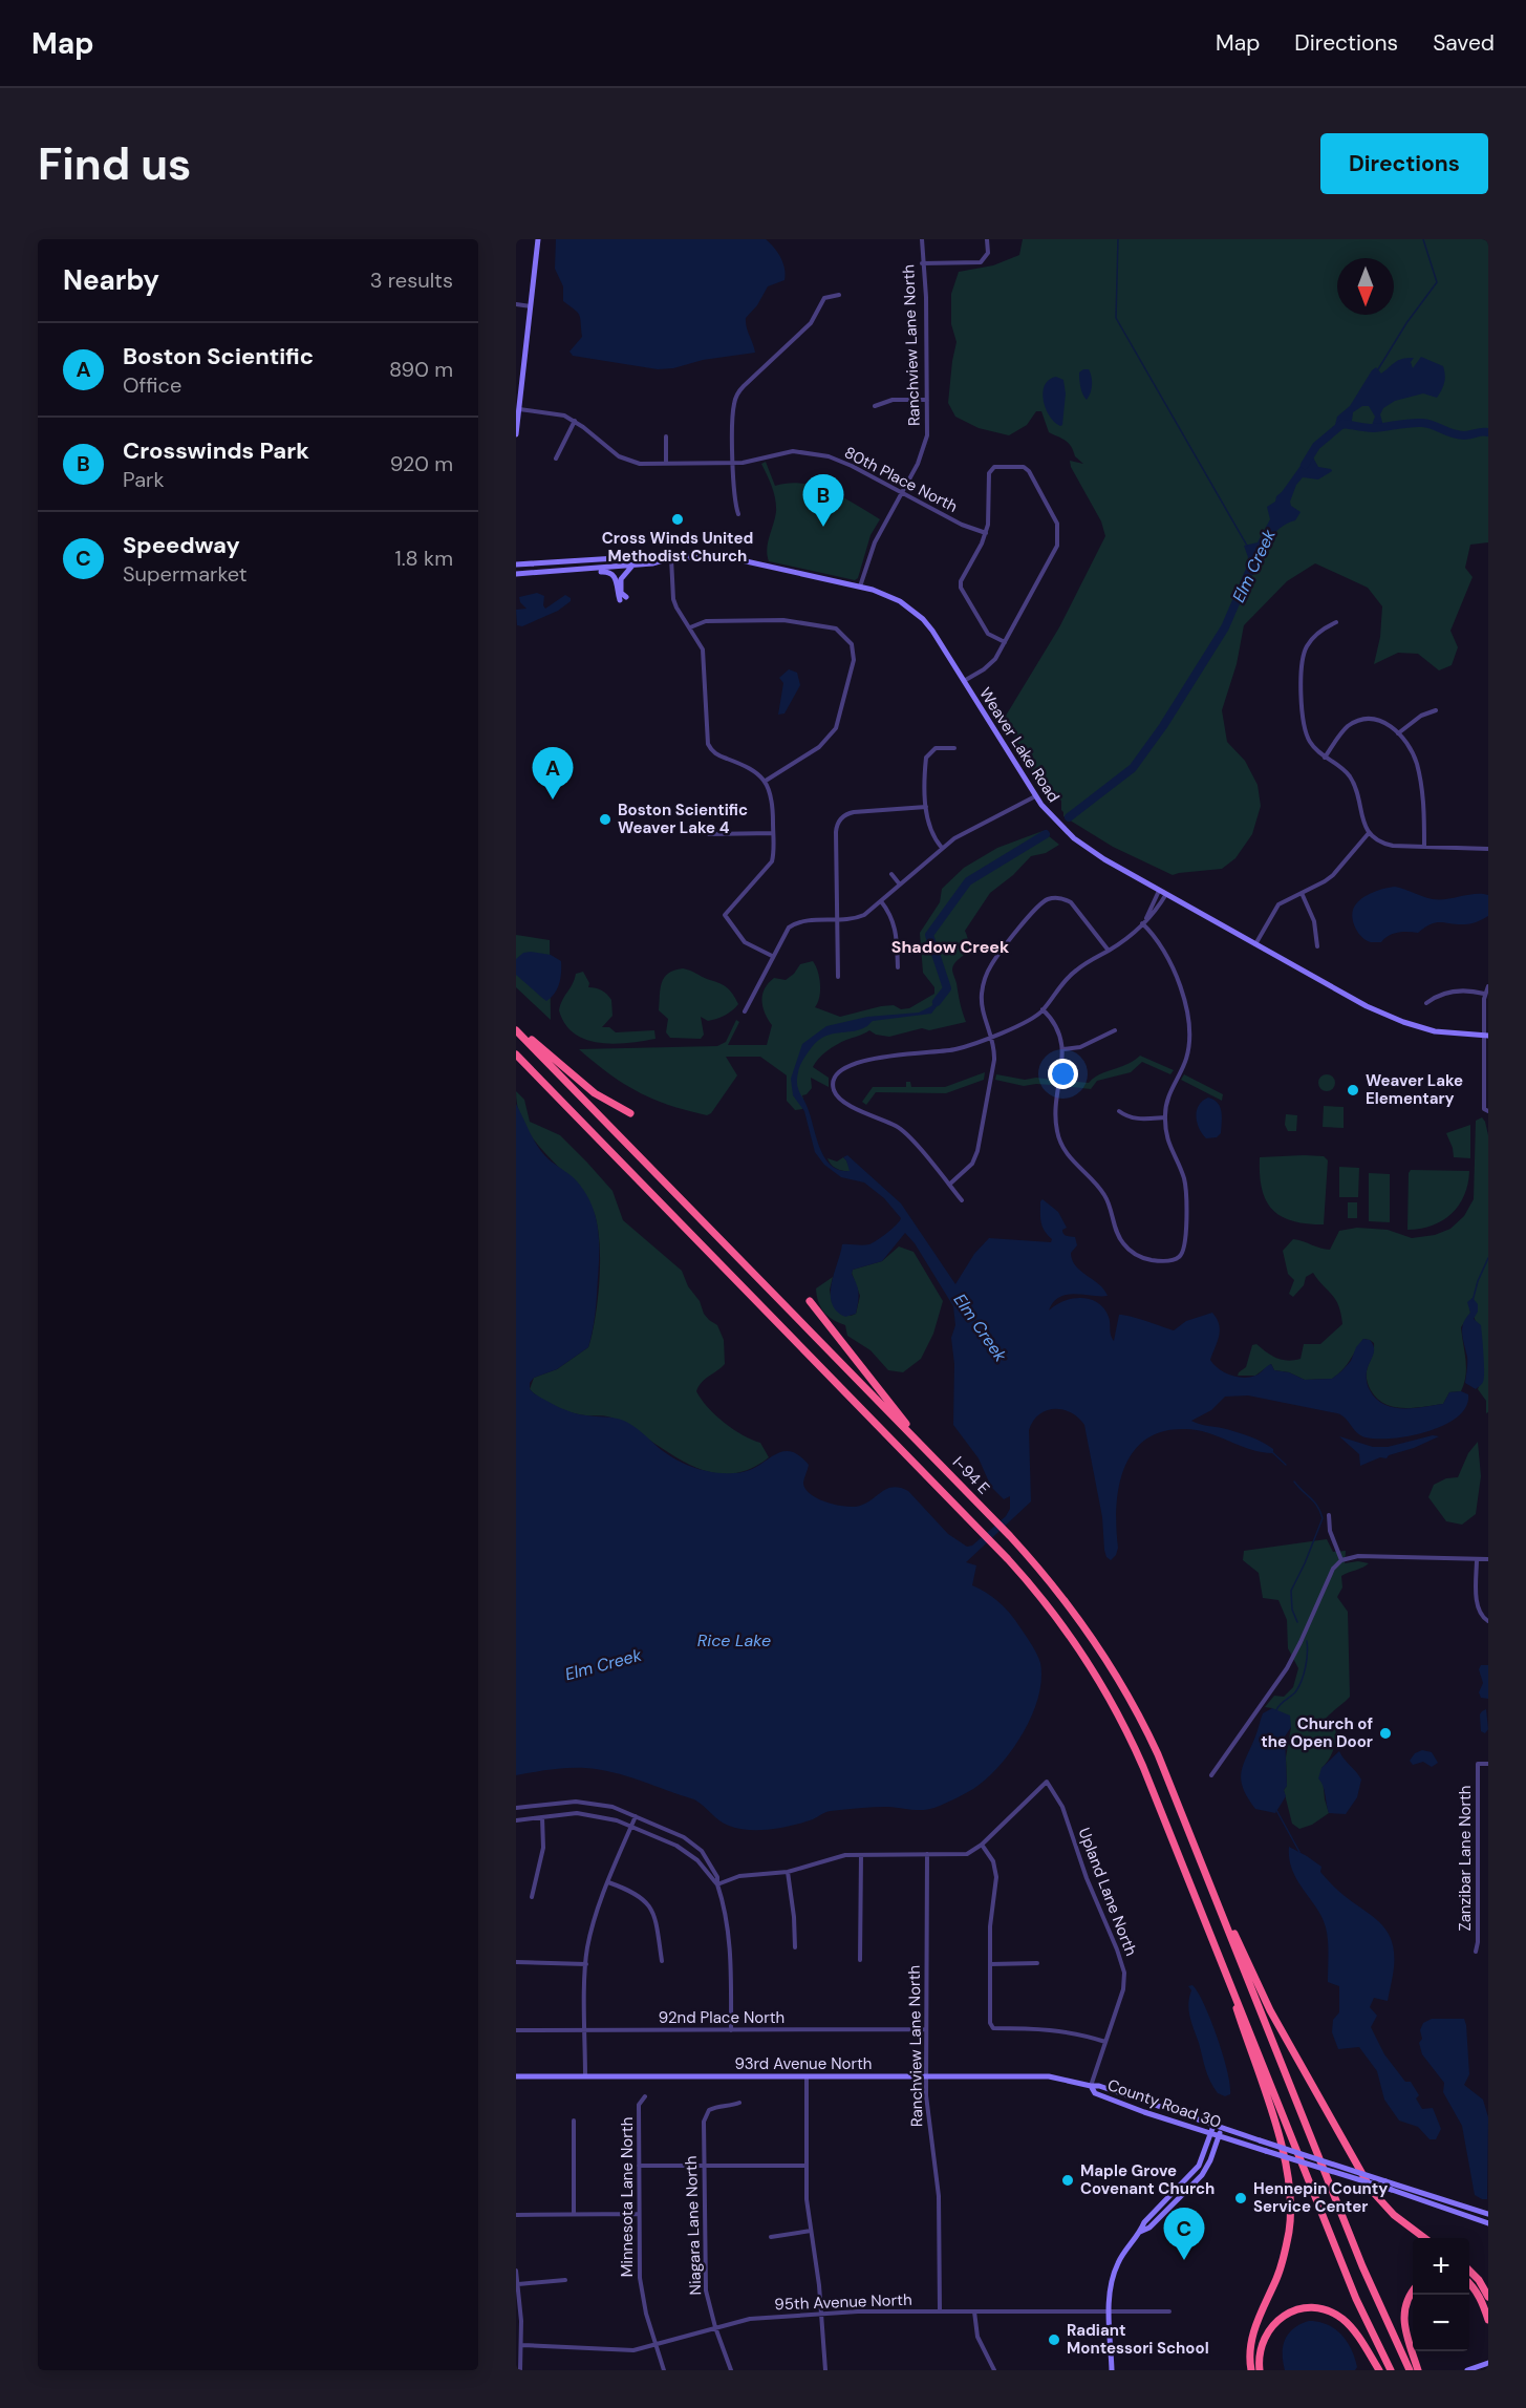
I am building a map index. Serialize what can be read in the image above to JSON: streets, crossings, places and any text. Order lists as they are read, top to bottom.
{
  "streets": {
    "highway": ["I-94 E"],
    "main road": ["Weaver Lake Road", "93rd Avenue North", "County Road 30"],
    "street": [
      "Ranchview Lane North",
      "80th Place North",
      "Zanzibar Lane North",
      "Upland Lane North",
      "92nd Place North",
      "Minnesota Lane North",
      "Niagara Lane North",
      "95th Avenue North"
    ]
  },
  "crossings": [
    ["Ranchview Lane North", "80th Place North"],
    ["Ranchview Lane North", "Weaver Lake Road"],
    ["Ranchview Lane North", "92nd Place North"],
    ["Ranchview Lane North", "93rd Avenue North"],
    ["Ranchview Lane North", "95th Avenue North"],
    ["Upland Lane North", "93rd Avenue North"],
    ["Upland Lane North", "County Road 30"],
    ["93rd Avenue North", "County Road 30"],
    ["Minnesota Lane North", "95th Avenue North"],
    ["Niagara Lane North", "95th Avenue North"]
  ],
  "districts": ["Shadow Creek"],
  "water": ["Elm Creek", "Rice Lake"],
  "places": [
    "Cross Winds United Methodist Church",
    "Boston Scientific Weaver Lake 4",
    "Weaver Lake Elementary",
    "Church of the Open Door",
    "Maple Grove Covenant Church",
    "Hennepin County Service Center",
    "Radiant Montessori School"
  ],
  "north": "bottom",
  "page": {
    "header": "Map",
    "nav": ["Map", "Directions", "Saved"],
    "buttons": "Directions",
    "title": "Find us",
    "heading": ["Nearby", "3 results"],
    "list": [
      {
        "mark": "A",
        "name": "Boston Scientific",
        "note": "Office",
        "value": "890 m"
      },
      {
        "mark": "B",
        "name": "Crosswinds Park",
        "note": "Park",
        "value": "920 m"
      },
      {
        "mark": "C",
        "name": "Speedway",
        "note": "Supermarket",
        "value": "1.8 km"
      }
    ],
    "pins": ["B", "A", "C"],
    "map_buttons": ["+", "−"]
  }
}
